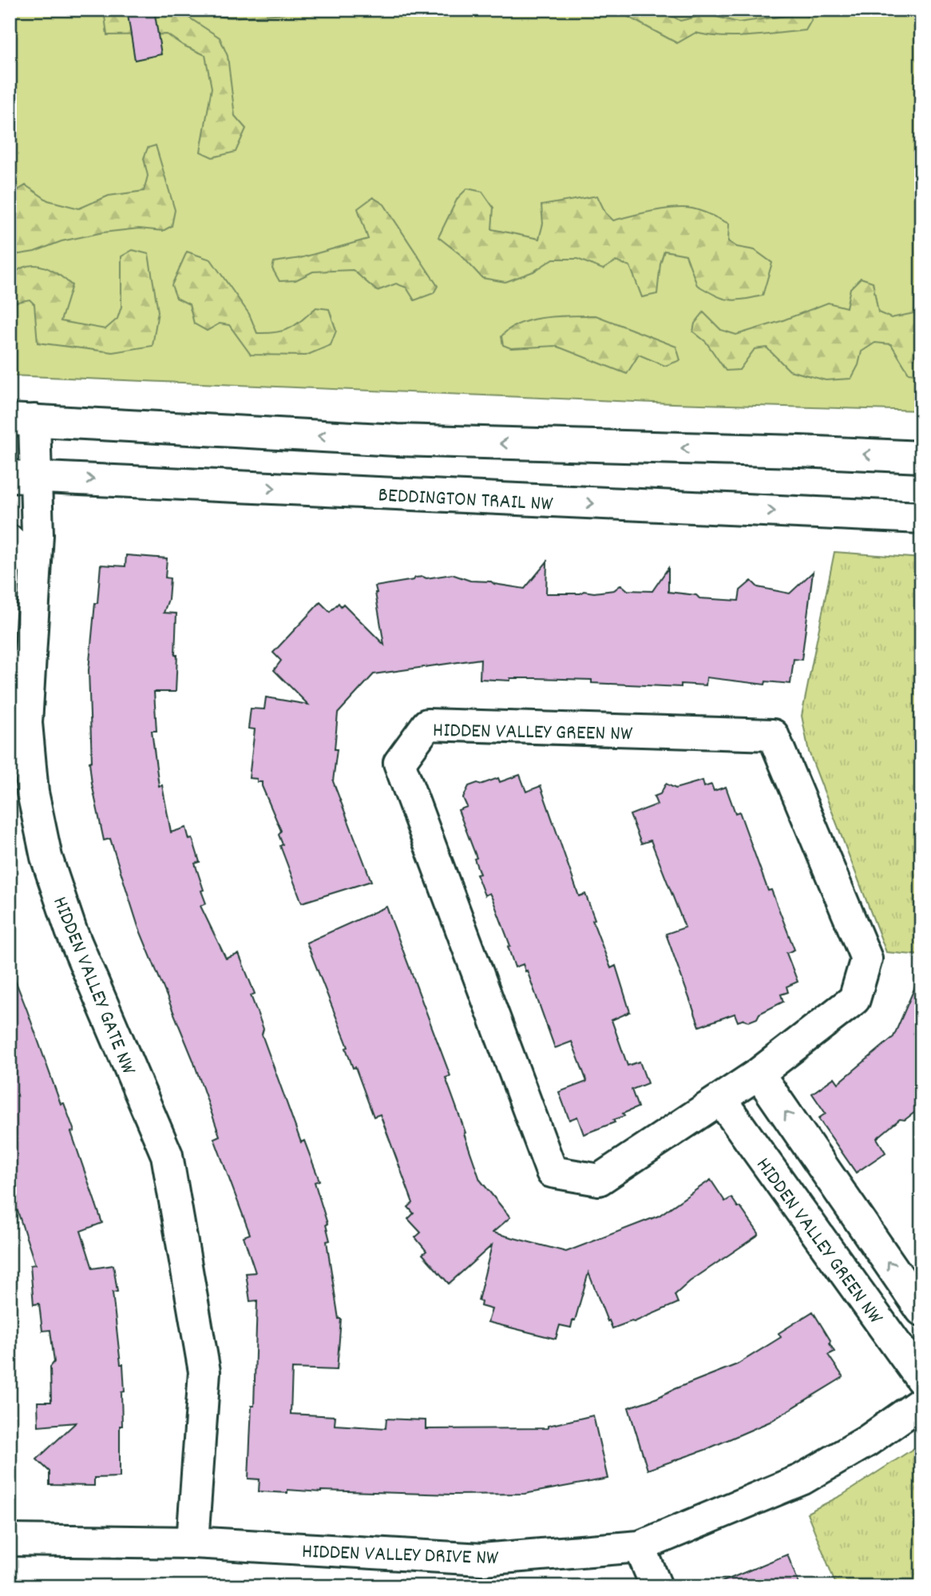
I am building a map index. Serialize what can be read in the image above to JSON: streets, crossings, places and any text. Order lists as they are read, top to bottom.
{
  "streets": {
    "street": [
      "BEDDINGTON TRAIL NW",
      "HIDDEN VALLEY GREEN NW",
      "HIDDEN VALLEY GATE NW",
      "HIDDEN VALLEY DRIVE NW"
    ]
  },
  "crossings": [
    ["BEDDINGTON TRAIL NW", "HIDDEN VALLEY GATE NW"],
    ["HIDDEN VALLEY GATE NW", "HIDDEN VALLEY DRIVE NW"]
  ]
}
